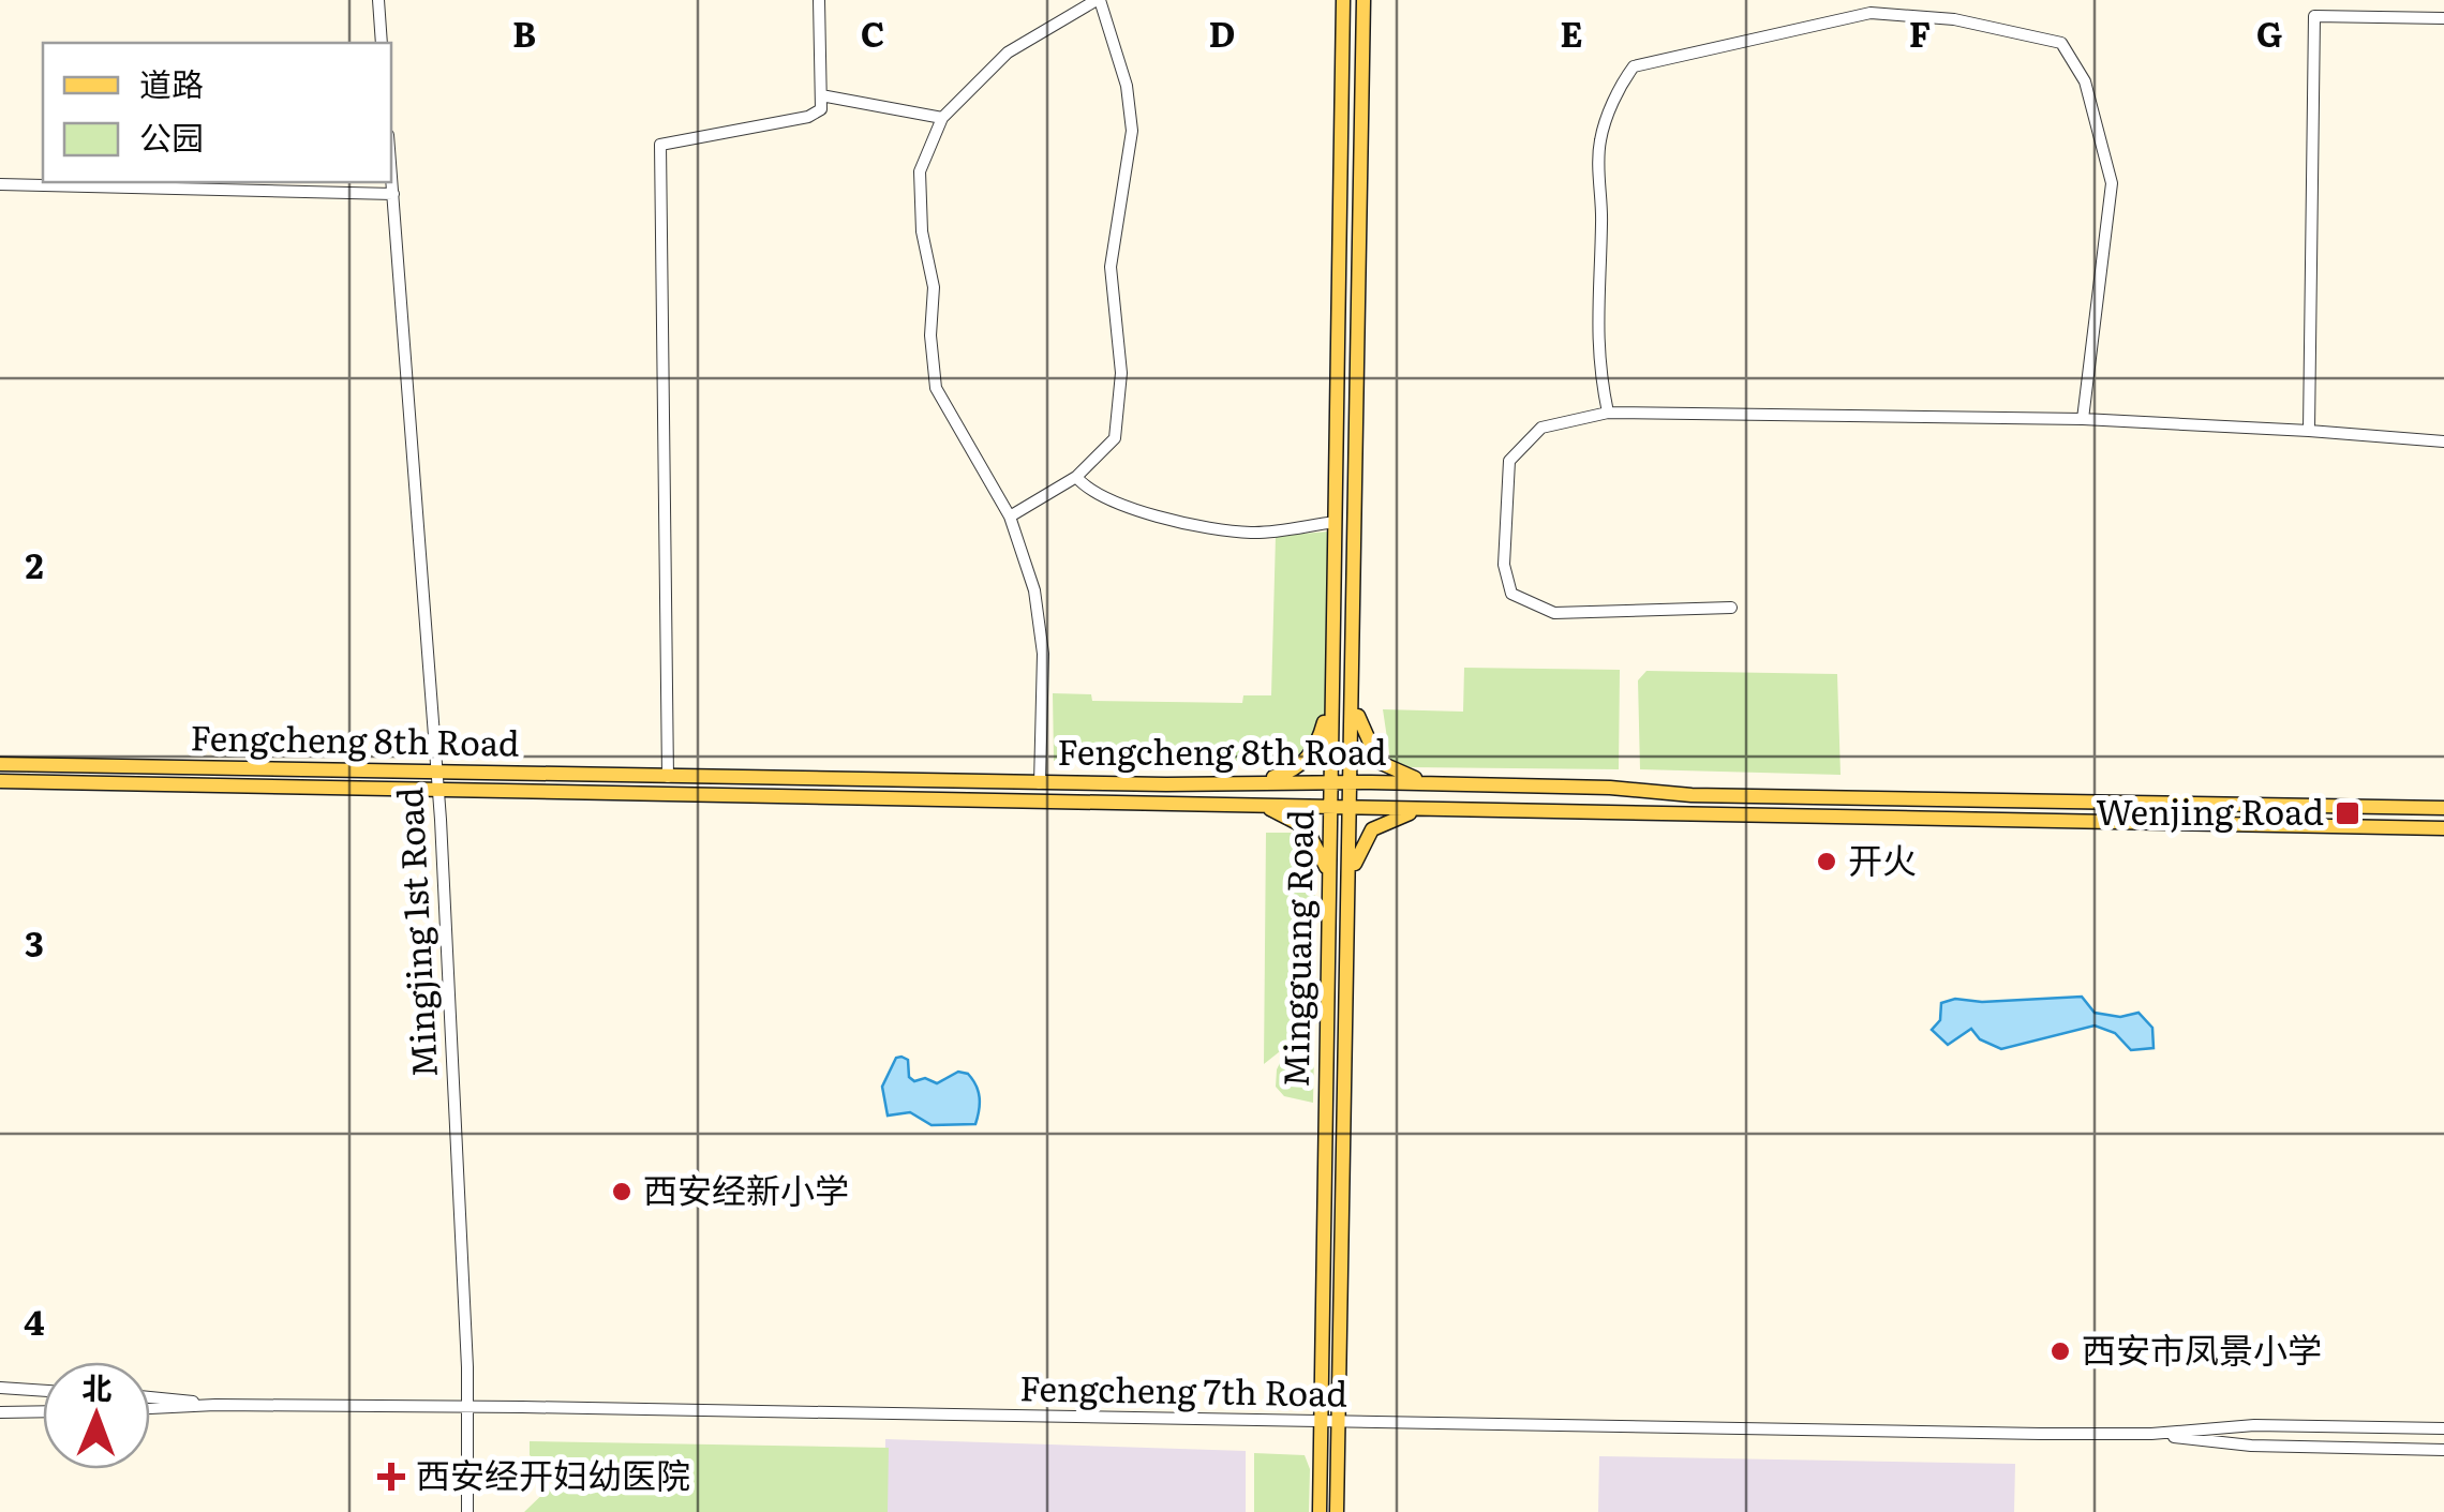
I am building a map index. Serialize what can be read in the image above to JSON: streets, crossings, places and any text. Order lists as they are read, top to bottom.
{
  "streets": {
    "main road": ["Fengcheng 8th Road", "Mingguang Road"],
    "street": ["Mingjing 1st Road", "Fengcheng 7th Road"]
  },
  "crossings": [
    ["Fengcheng 8th Road", "Mingjing 1st Road"],
    ["Fengcheng 8th Road", "Mingguang Road"],
    ["Mingjing 1st Road", "Fengcheng 7th Road"],
    ["Mingguang Road", "Fengcheng 7th Road"]
  ],
  "places": {
    "transit": ["Wenjing Road"],
    "other": ["开火", "西安经新小学", "西安市凤景小学"],
    "health": ["西安经开妇幼医院"]
  },
  "legend": ["道路", "公园"],
  "north": "top",
  "grid": {
    "columns": [
      "B",
      "C",
      "D",
      "E",
      "F",
      "G"
    ],
    "rows": ["2", "3", "4"]
  }
}
